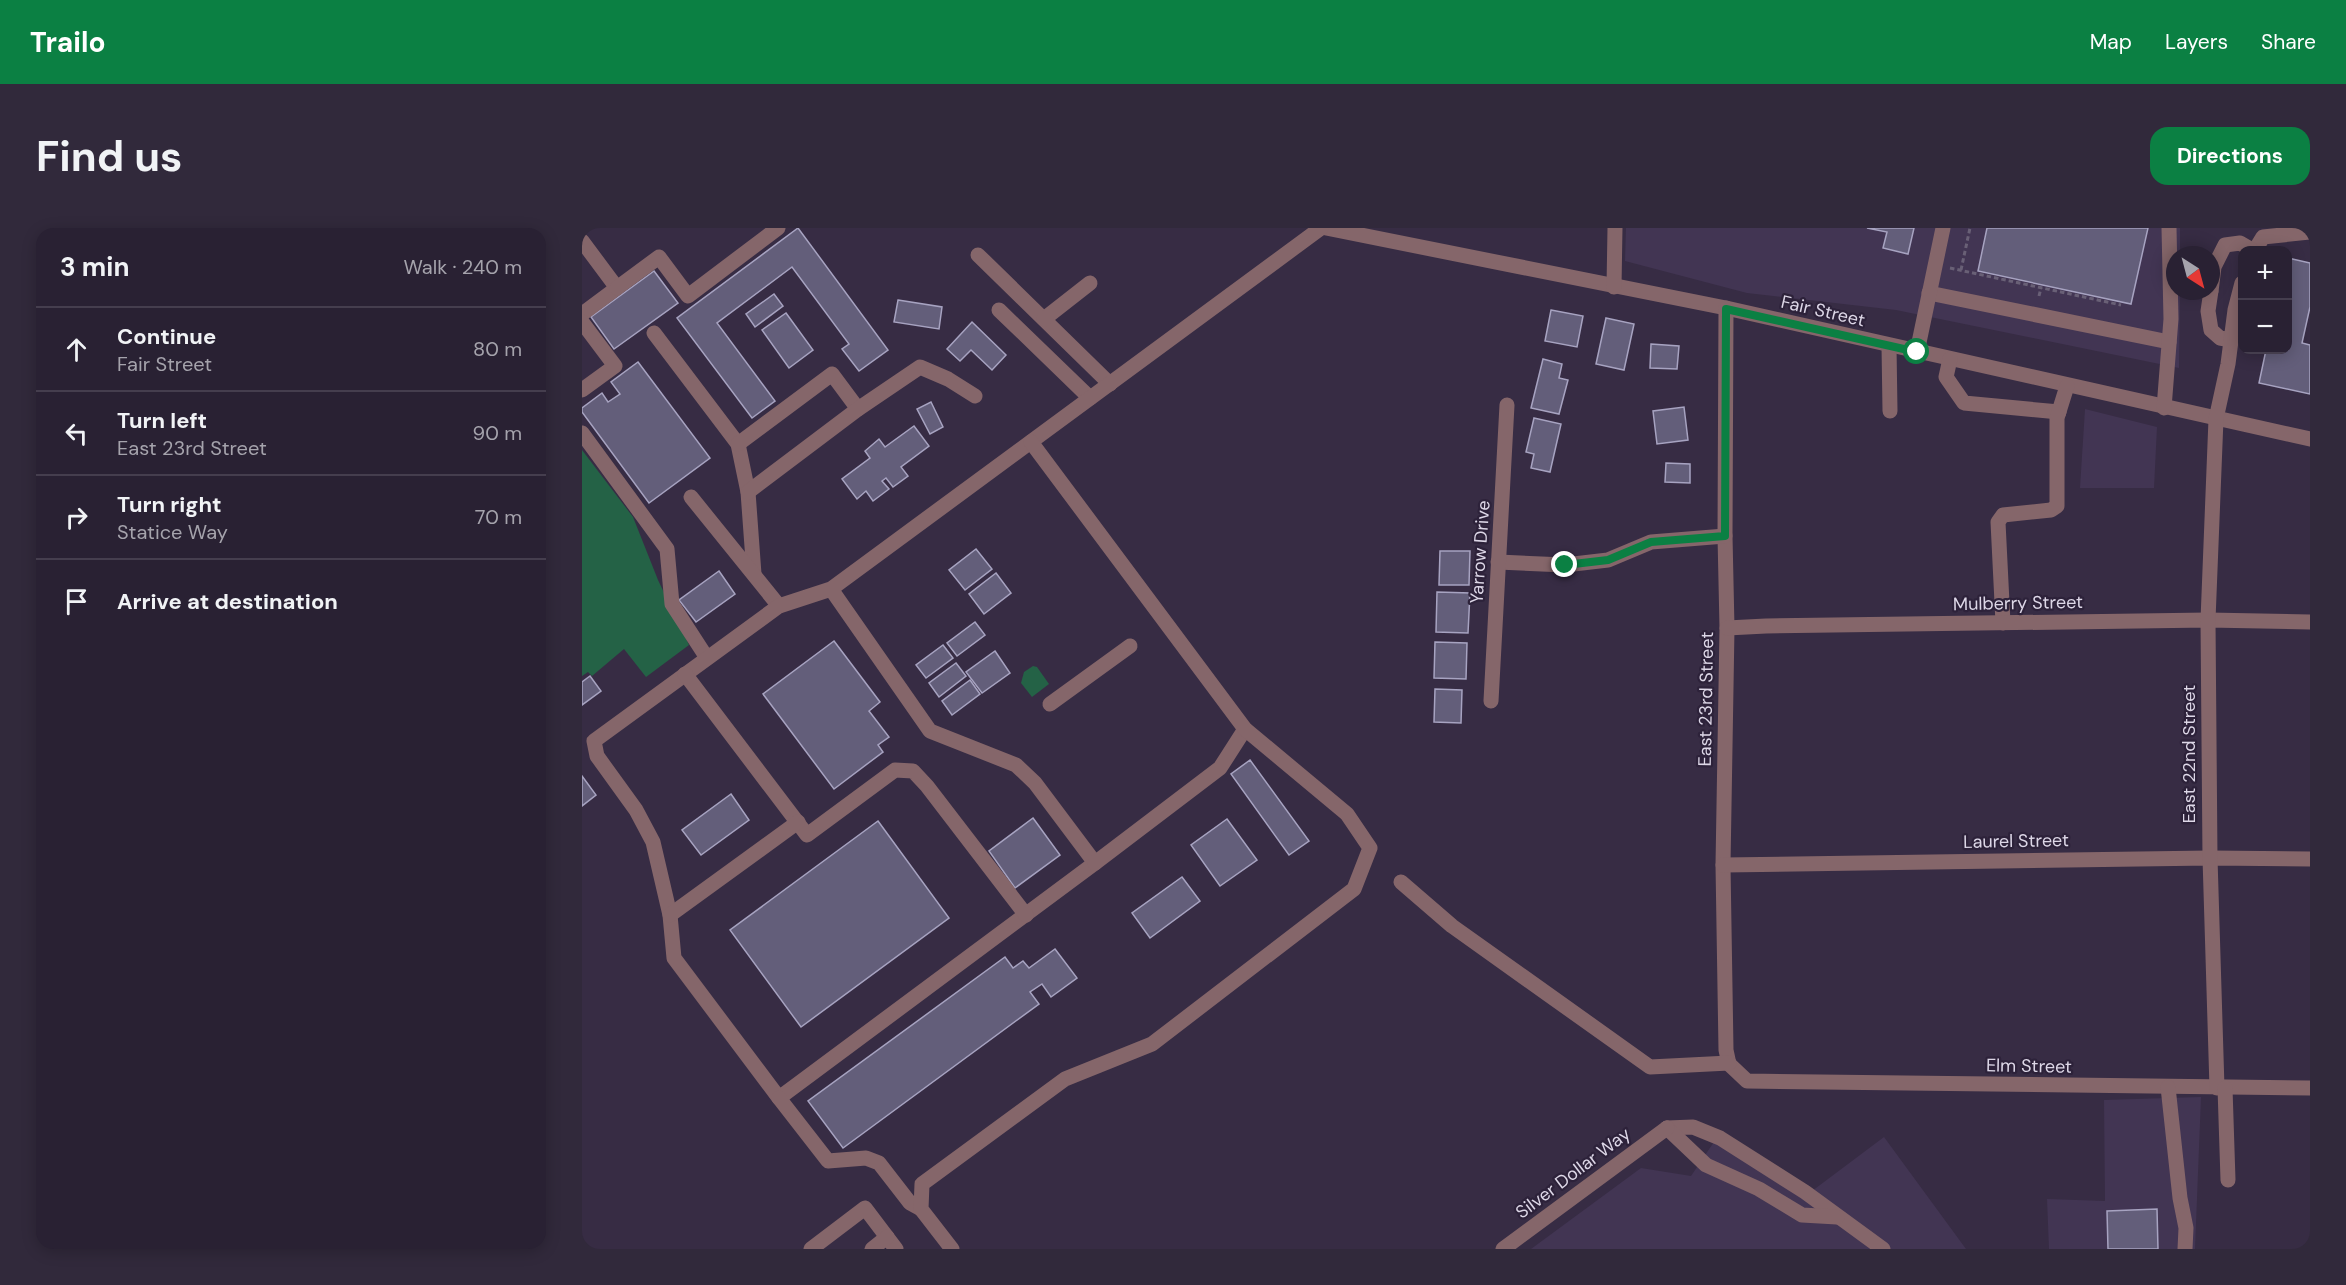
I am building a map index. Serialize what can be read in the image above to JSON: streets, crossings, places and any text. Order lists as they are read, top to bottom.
{
  "streets": {
    "street": [
      "Fair Street",
      "Yarrow Drive",
      "Mulberry Street",
      "East 23rd Street",
      "East 22nd Street",
      "Laurel Street",
      "Elm Street",
      "Silver Dollar Way"
    ]
  },
  "crossings": [
    ["Fair Street", "East 23rd Street"],
    ["Fair Street", "East 22nd Street"],
    ["Mulberry Street", "East 23rd Street"],
    ["Mulberry Street", "East 22nd Street"],
    ["East 23rd Street", "Laurel Street"],
    ["East 23rd Street", "Elm Street"],
    ["East 22nd Street", "Laurel Street"],
    ["East 22nd Street", "Elm Street"]
  ],
  "north": "bottom right",
  "page": {
    "header": "Trailo",
    "nav": ["Map", "Layers", "Share"],
    "buttons": "Directions",
    "title": "Find us",
    "heading": ["3 min", "Walk · 240 m"],
    "map_buttons": ["+", "−"],
    "list": [
      ["Continue", "Fair Street", "80 m"],
      ["Turn left", "East 23rd Street", "90 m"],
      ["Turn right", "Statice Way", "70 m"],
      "Arrive at destination"
    ]
  }
}
